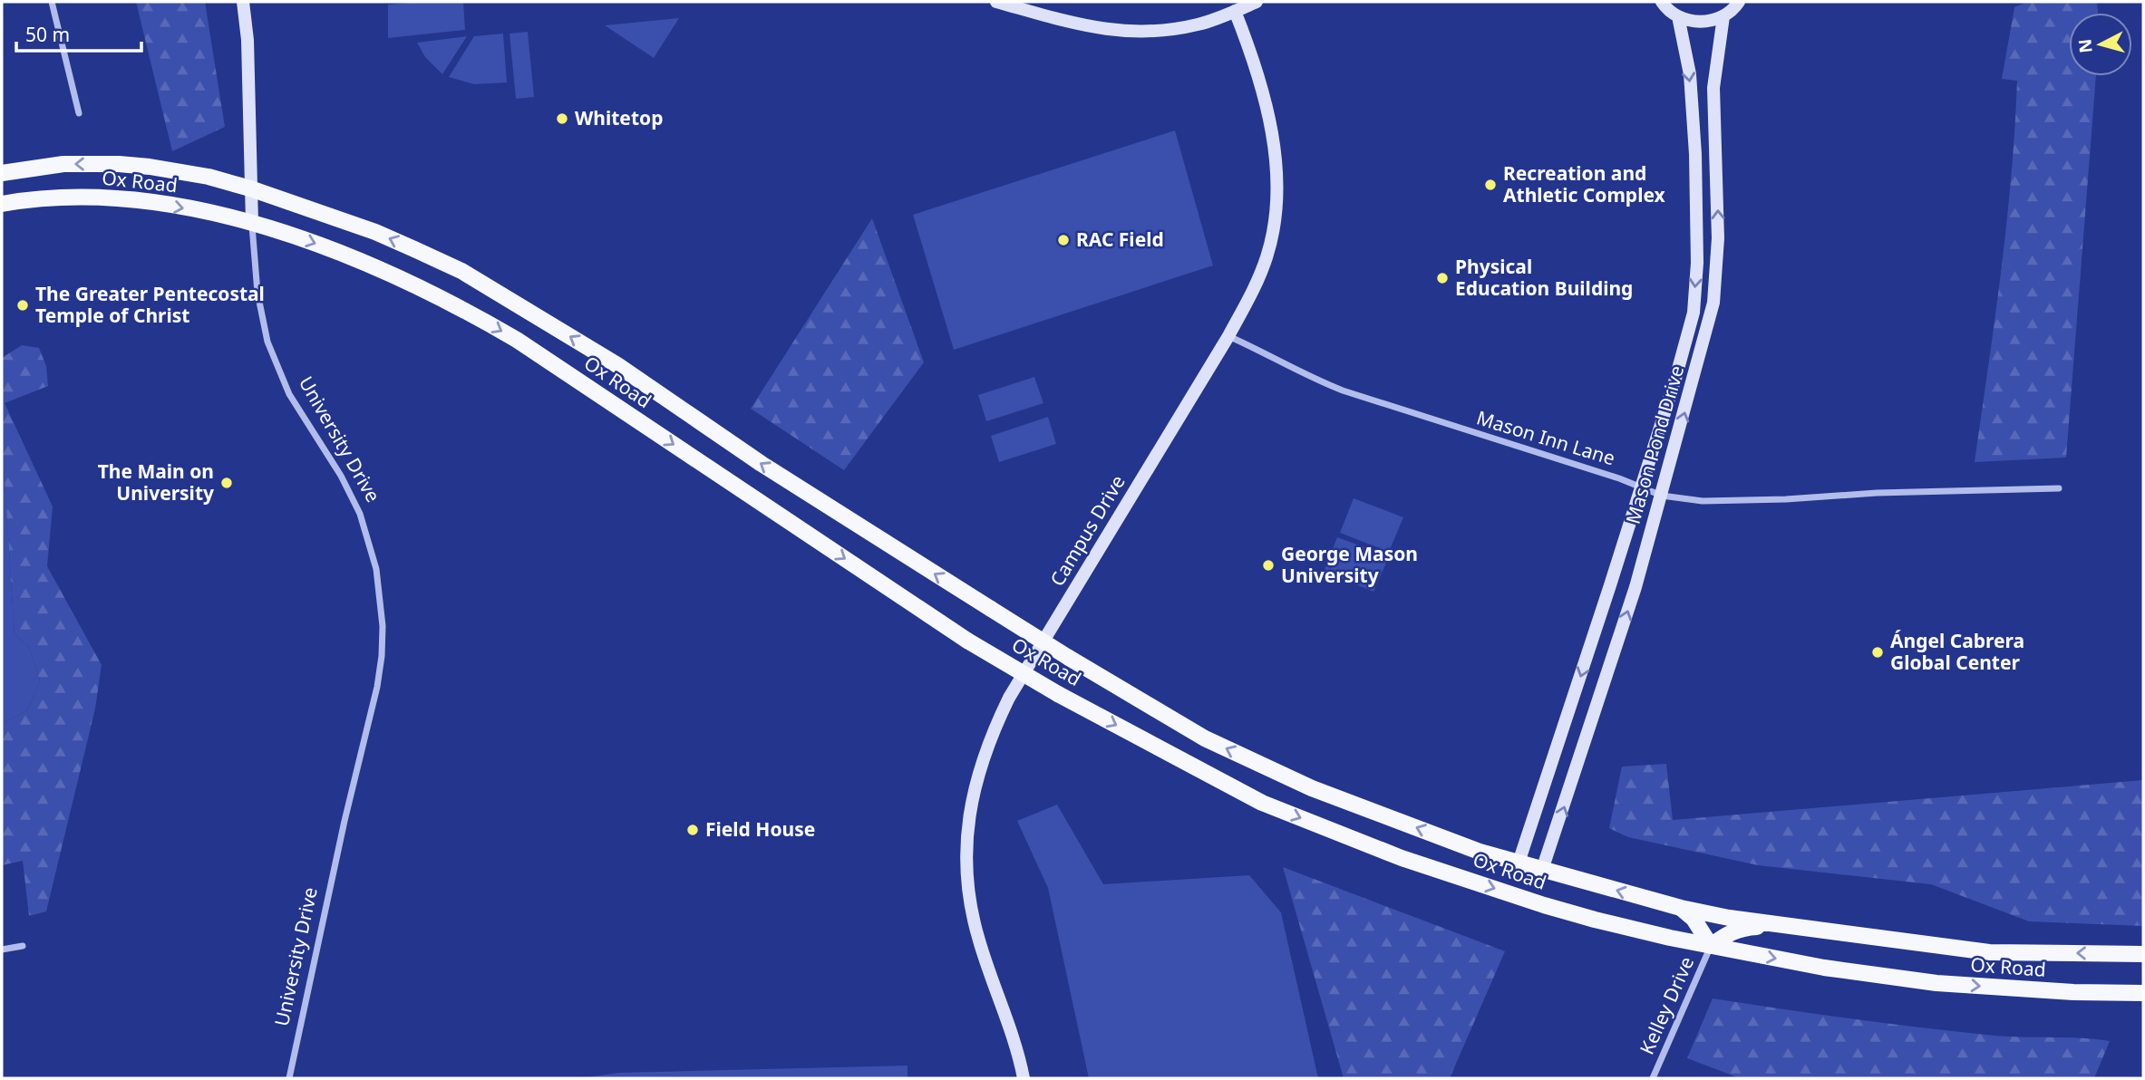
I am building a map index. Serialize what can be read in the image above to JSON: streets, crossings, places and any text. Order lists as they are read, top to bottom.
{
  "streets": {
    "main road": ["Ox Road"],
    "street": [
      "Mason Inn Lane",
      "University Drive",
      "Mason Pond Drive",
      "Campus Drive",
      "Kelley Drive"
    ]
  },
  "crossings": [
    ["Ox Road", "University Drive"],
    ["Ox Road", "Mason Pond Drive"],
    ["Ox Road", "Kelley Drive"],
    ["Mason Inn Lane", "Mason Pond Drive"],
    ["Mason Inn Lane", "Campus Drive"]
  ],
  "places": [
    "Whitetop",
    "Recreation and Athletic Complex",
    "RAC Field",
    "Physical Education Building",
    "The Greater Pentecostal Temple of Christ",
    "The Main on University",
    "George Mason University",
    "Ángel Cabrera Global Center",
    "Field House"
  ],
  "scale_bar": "50 m",
  "north": "left"
}
